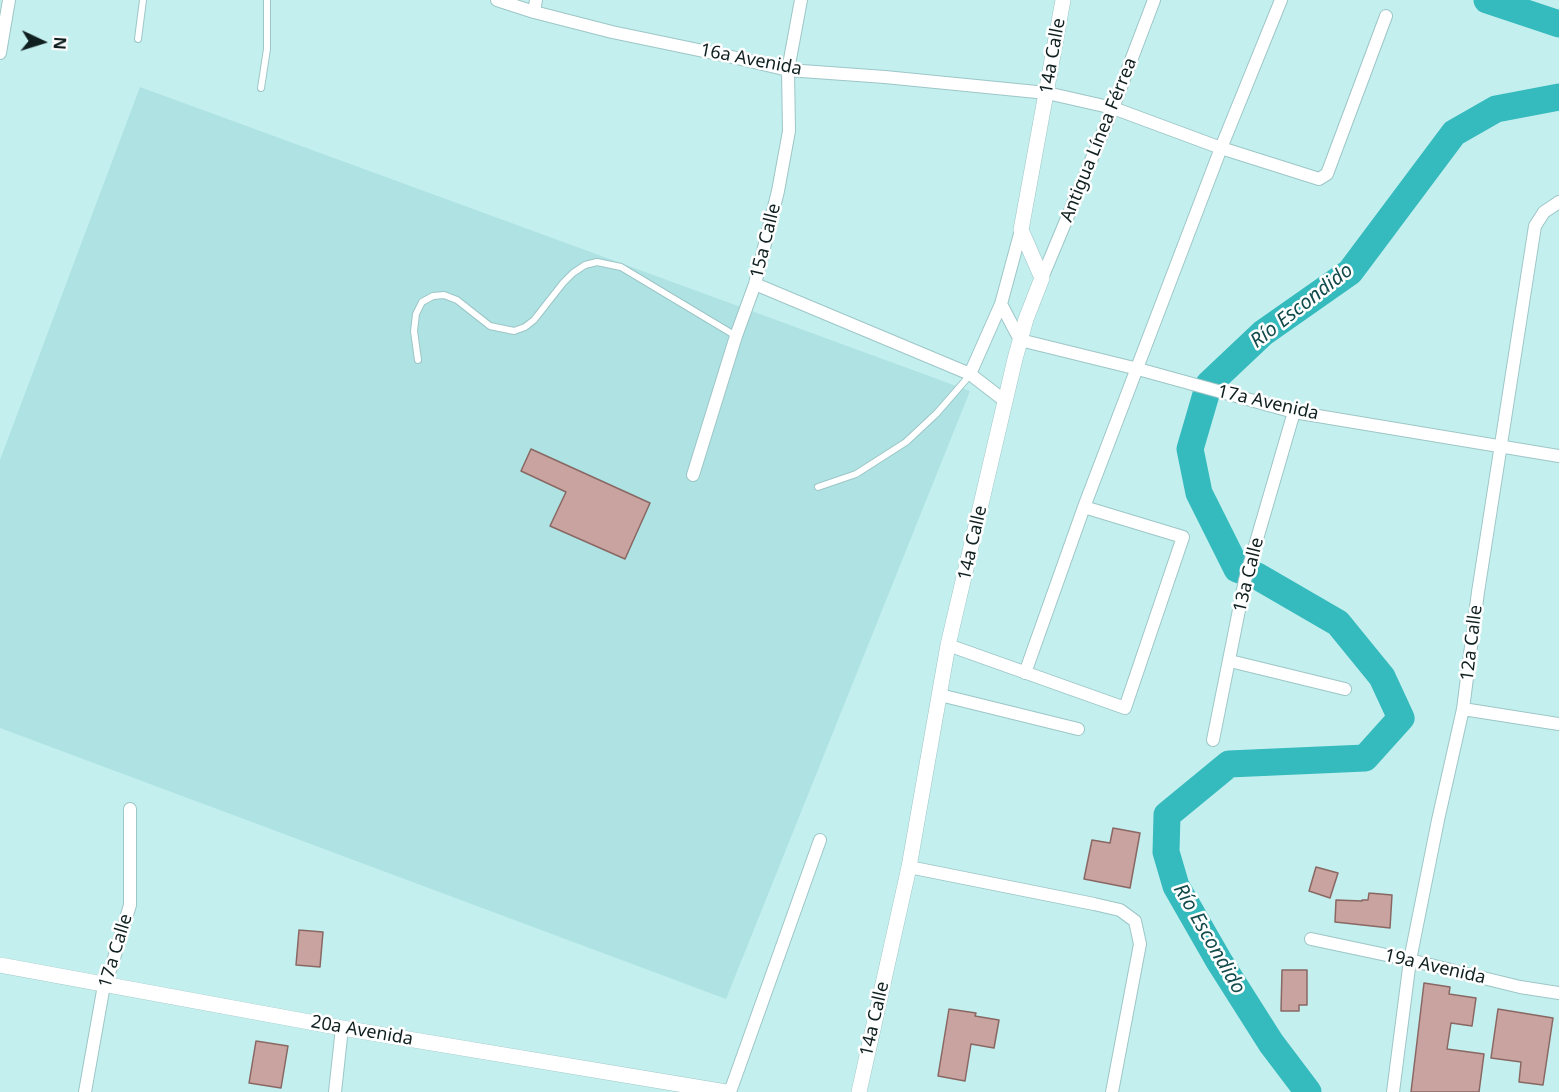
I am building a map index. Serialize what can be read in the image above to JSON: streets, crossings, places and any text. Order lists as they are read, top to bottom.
{
  "streets": {
    "street": [
      "14a Calle",
      "16a Avenida",
      "Antigua Línea Férrea",
      "15a Calle",
      "17a Avenida",
      "13a Calle",
      "12a Calle",
      "17a Calle",
      "19a Avenida",
      "20a Avenida"
    ]
  },
  "crossings": [
    ["14a Calle", "16a Avenida"],
    ["14a Calle", "Antigua Línea Férrea"],
    ["14a Calle", "17a Avenida"],
    ["16a Avenida", "Antigua Línea Férrea"],
    ["16a Avenida", "15a Calle"],
    ["17a Avenida", "13a Calle"],
    ["17a Avenida", "12a Calle"],
    ["12a Calle", "19a Avenida"],
    ["17a Calle", "20a Avenida"]
  ],
  "water": ["Río Escondido"],
  "north": "right"
}
